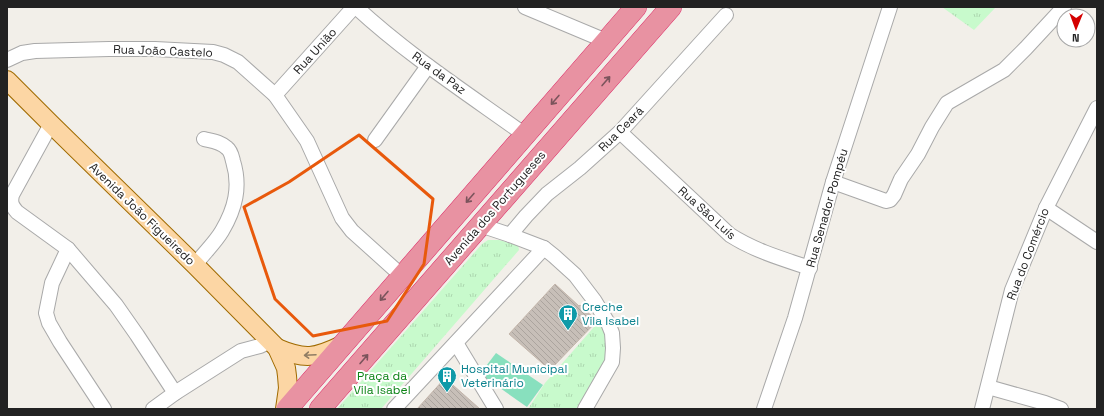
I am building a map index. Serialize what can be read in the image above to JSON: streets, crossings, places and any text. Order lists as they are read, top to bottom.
{
  "streets": {
    "highway": ["Avenida dos Portugueses"],
    "main road": ["Avenida João Figueiredo"],
    "street": [
      "Rua João Castelo",
      "Rua União",
      "Rua da Paz",
      "Rua Ceará",
      "Rua Senador Pompéu",
      "Rua São Luís",
      "Rua do Comércio"
    ]
  },
  "crossings": [
    ["Rua João Castelo", "Rua União"],
    ["Rua União", "Rua da Paz"],
    ["Rua Ceará", "Rua São Luís"],
    ["Rua Senador Pompéu", "Rua São Luís"]
  ],
  "parks": ["Praça da Vila Isabel"],
  "places": {
    "building": ["Creche Vila Isabel", "Hospital Municipal Veterinário"]
  },
  "north": "bottom"
}
